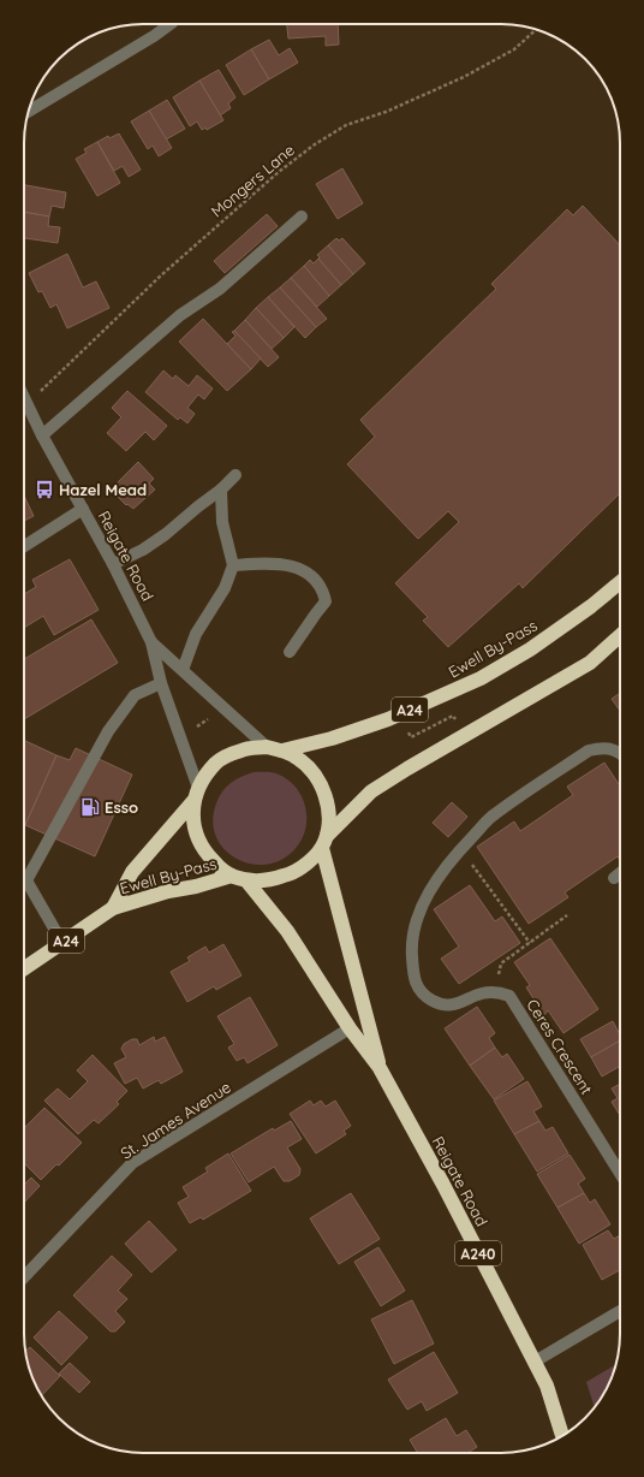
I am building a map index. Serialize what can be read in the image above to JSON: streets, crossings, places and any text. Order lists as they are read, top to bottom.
{
  "streets": {
    "highway": [
      "Reigate Road",
      "Ewell By-Pass",
      "A24",
      "A240"
    ],
    "street": ["Ceres Crescent", "St. James Avenue"],
    "path": ["Mongers Lane"]
  },
  "crossings": [
    ["Mongers Lane", "Reigate Road"],
    ["Reigate Road", "Ewell By-Pass"],
    ["Reigate Road", "St. James Avenue"]
  ],
  "places": {
    "bus stop": ["Hazel Mead"],
    "fuel station": ["Esso"]
  }
}
